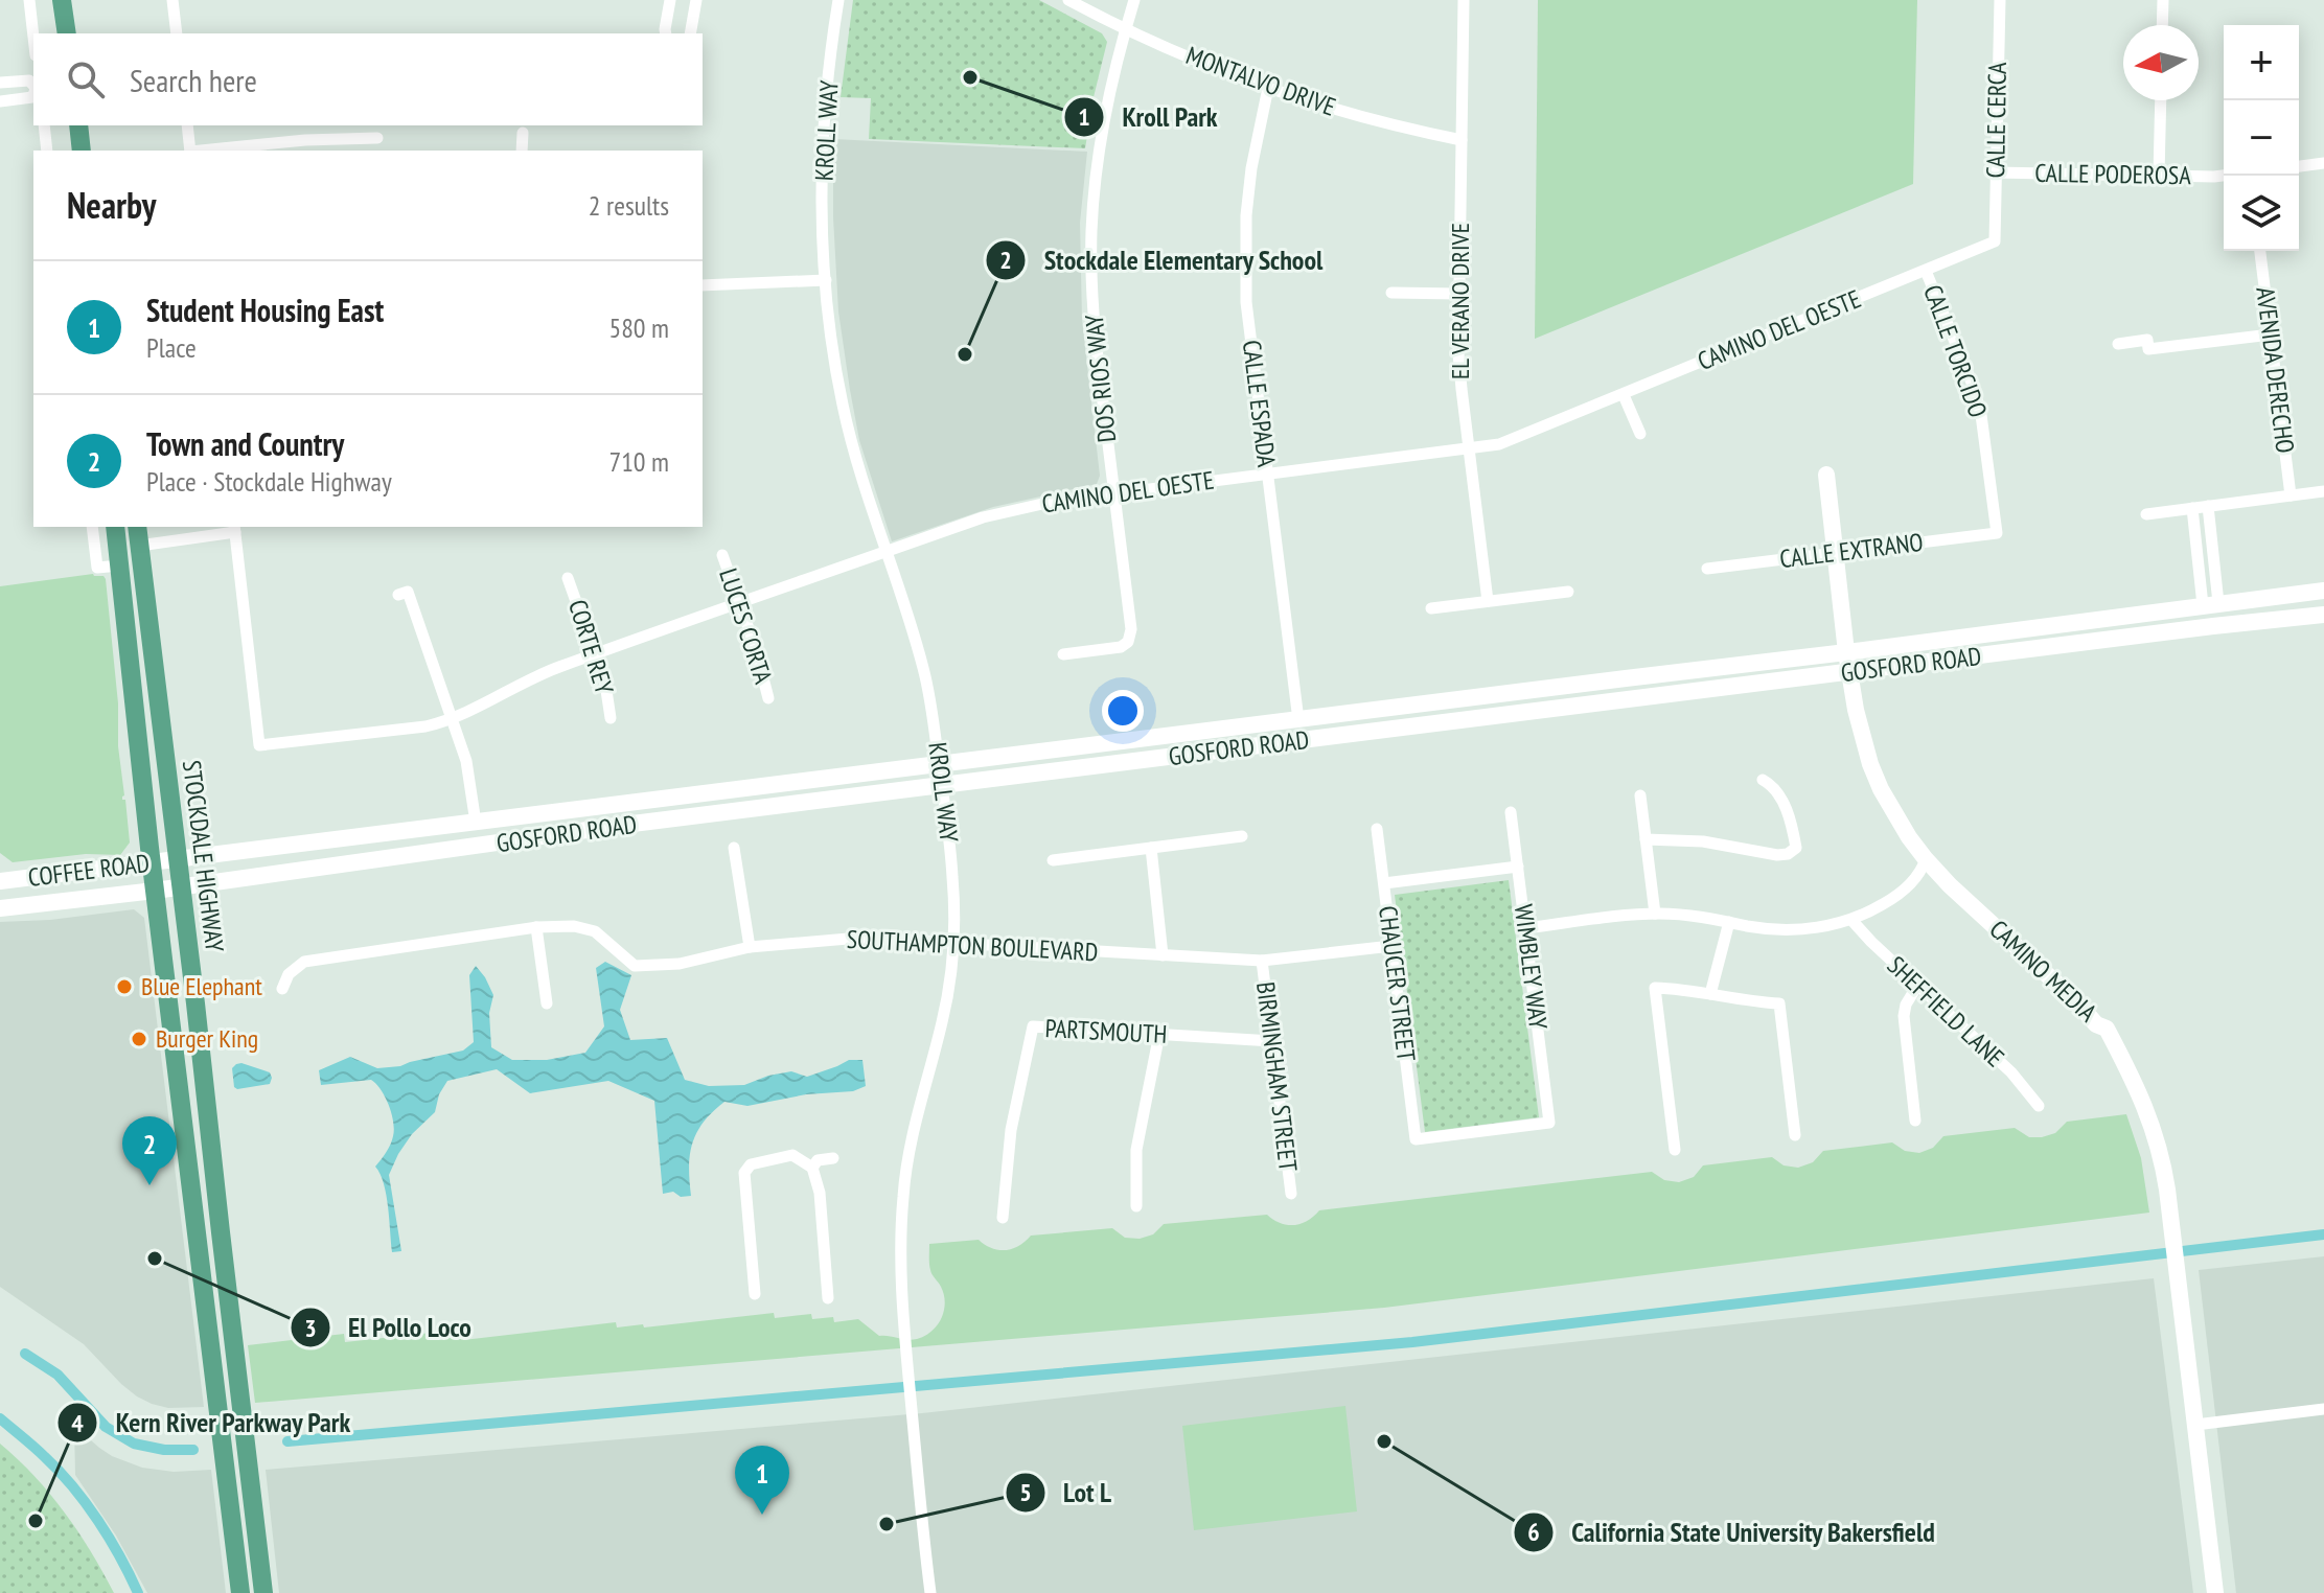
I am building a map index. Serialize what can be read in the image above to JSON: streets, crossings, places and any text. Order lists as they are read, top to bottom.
{
  "streets": {
    "main road": [
      "GOSFORD ROAD",
      "STOCKDALE HIGHWAY",
      "COFFEE ROAD",
      "CAMINO MEDIA"
    ],
    "street": [
      "MONTALVO DRIVE",
      "CALLE CERCA",
      "KROLL WAY",
      "CALLE PODEROSA",
      "EL VERANO DRIVE",
      "CAMINO DEL OESTE",
      "CALLE TORCIDO",
      "AVENIDA DERECHO",
      "DOS RIOS WAY",
      "CALLE ESPADA",
      "CALLE EXTRANO",
      "LUCES CORTA",
      "CORTE REY",
      "SOUTHAMPTON BOULEVARD",
      "WIMBLEY WAY",
      "CHAUCER STREET",
      "SHEFFIELD LANE",
      "PARTSMOUTH",
      "BIRMINGHAM STREET"
    ]
  },
  "crossings": [
    ["MONTALVO DRIVE", "EL VERANO DRIVE"],
    ["MONTALVO DRIVE", "DOS RIOS WAY"],
    ["MONTALVO DRIVE", "CALLE ESPADA"],
    ["CALLE CERCA", "CALLE PODEROSA"],
    ["CALLE CERCA", "CAMINO DEL OESTE"],
    ["KROLL WAY", "CAMINO DEL OESTE"],
    ["KROLL WAY", "GOSFORD ROAD"],
    ["KROLL WAY", "SOUTHAMPTON BOULEVARD"],
    ["EL VERANO DRIVE", "CAMINO DEL OESTE"],
    ["CAMINO DEL OESTE", "CALLE TORCIDO"],
    ["CAMINO DEL OESTE", "DOS RIOS WAY"],
    ["CAMINO DEL OESTE", "CALLE ESPADA"],
    ["CAMINO DEL OESTE", "LUCES CORTA"],
    ["CAMINO DEL OESTE", "CORTE REY"],
    ["CALLE TORCIDO", "CALLE EXTRANO"],
    ["CALLE ESPADA", "GOSFORD ROAD"],
    ["CALLE EXTRANO", "CAMINO MEDIA"],
    ["GOSFORD ROAD", "STOCKDALE HIGHWAY"],
    ["GOSFORD ROAD", "COFFEE ROAD"],
    ["GOSFORD ROAD", "CAMINO MEDIA"],
    ["STOCKDALE HIGHWAY", "COFFEE ROAD"],
    ["SOUTHAMPTON BOULEVARD", "CHAUCER STREET"],
    ["SOUTHAMPTON BOULEVARD", "BIRMINGHAM STREET"],
    ["WIMBLEY WAY", "CHAUCER STREET"],
    ["PARTSMOUTH", "BIRMINGHAM STREET"]
  ],
  "places": [
    "Kroll Park",
    "Stockdale Elementary School",
    "Blue Elephant",
    "Burger King",
    "El Pollo Loco",
    "California State University Bakersfield",
    "Kern River Parkway Park",
    "Lot L"
  ],
  "north": "left",
  "page": {
    "map_buttons": ["+", "−"],
    "search": "Search here",
    "heading": ["Nearby", "2 results"],
    "list": [
      {
        "mark": "1",
        "name": "Student Housing East",
        "note": "Place",
        "value": "580 m"
      },
      {
        "mark": "2",
        "name": "Town and Country",
        "note": "Place · Stockdale Highway",
        "value": "710 m"
      }
    ],
    "pins": ["2", "1"]
  }
}
